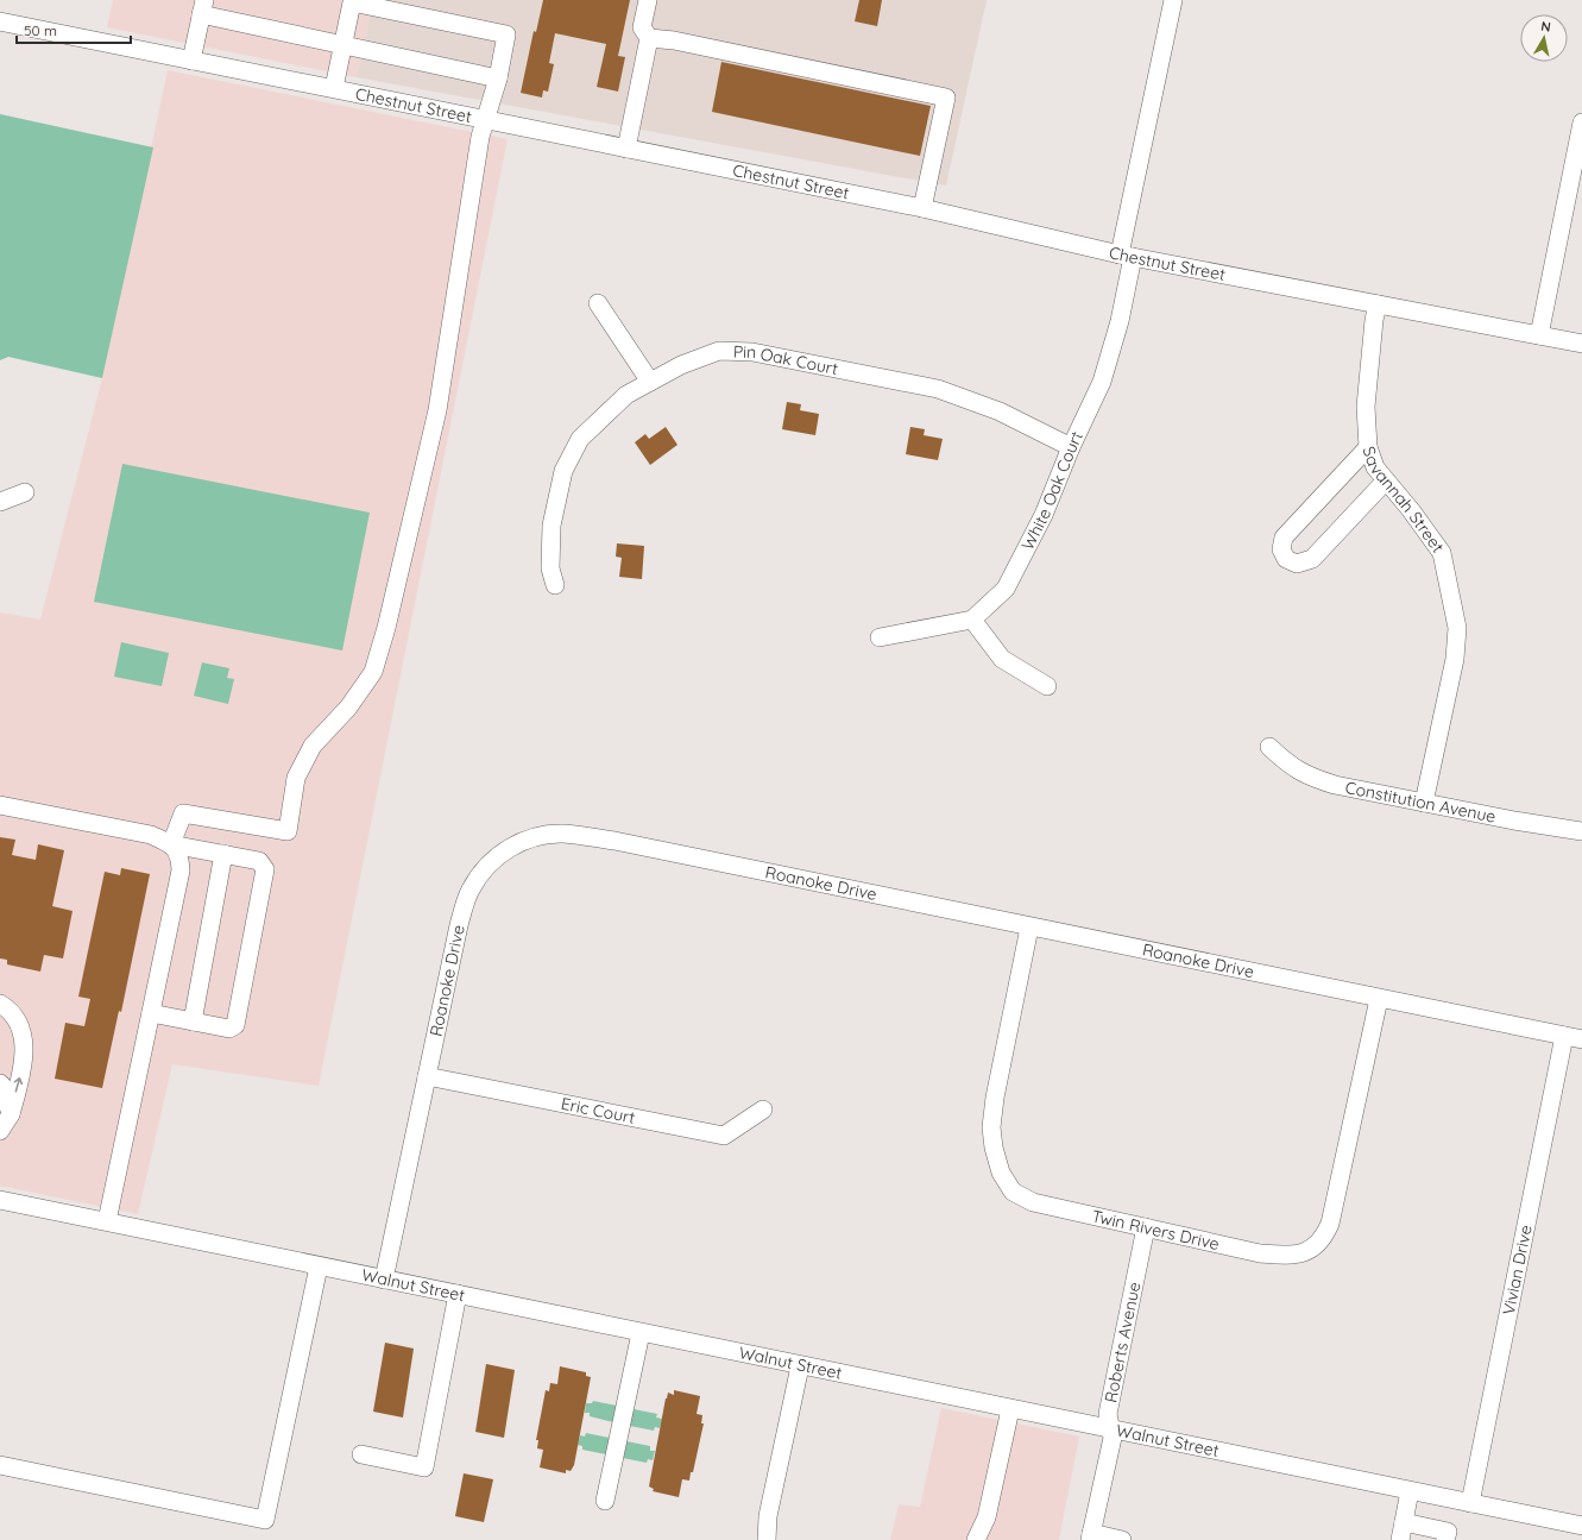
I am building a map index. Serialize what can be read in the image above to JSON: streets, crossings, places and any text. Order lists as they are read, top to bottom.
{
  "streets": {
    "street": [
      "Chestnut Street",
      "Pin Oak Court",
      "White Oak Court",
      "Savannah Street",
      "Constitution Avenue",
      "Roanoke Drive",
      "Eric Court",
      "Twin Rivers Drive",
      "Vivian Drive",
      "Walnut Street",
      "Roberts Avenue"
    ]
  },
  "crossings": [
    ["Chestnut Street", "White Oak Court"],
    ["Chestnut Street", "Savannah Street"],
    ["Pin Oak Court", "White Oak Court"],
    ["Savannah Street", "Constitution Avenue"],
    ["Roanoke Drive", "Eric Court"],
    ["Roanoke Drive", "Twin Rivers Drive"],
    ["Roanoke Drive", "Vivian Drive"],
    ["Roanoke Drive", "Walnut Street"],
    ["Twin Rivers Drive", "Roberts Avenue"],
    ["Vivian Drive", "Walnut Street"],
    ["Walnut Street", "Roberts Avenue"]
  ],
  "scale_bar": "50 m",
  "north": "top"
}
